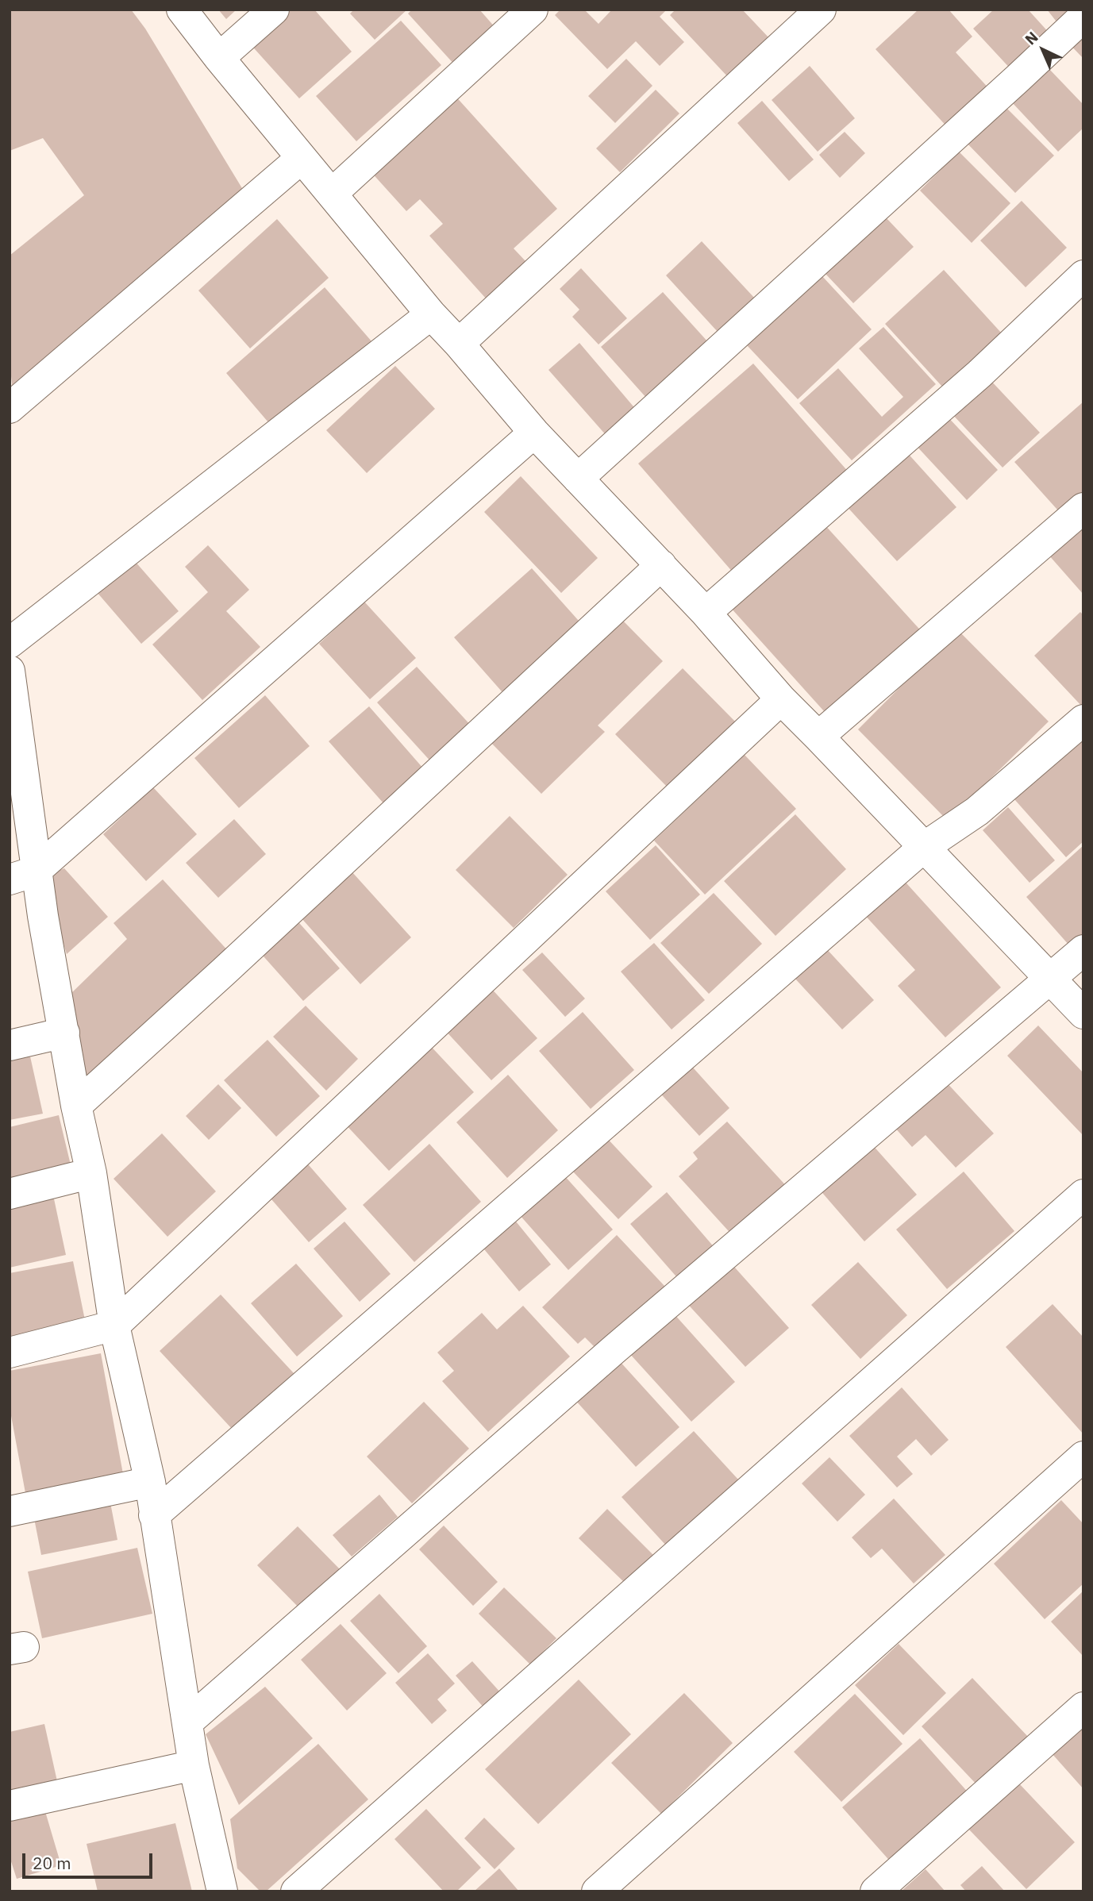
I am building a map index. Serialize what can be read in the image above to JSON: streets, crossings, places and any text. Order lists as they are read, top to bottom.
{
  "scale_bar": "20 m",
  "north": "top left"
}
